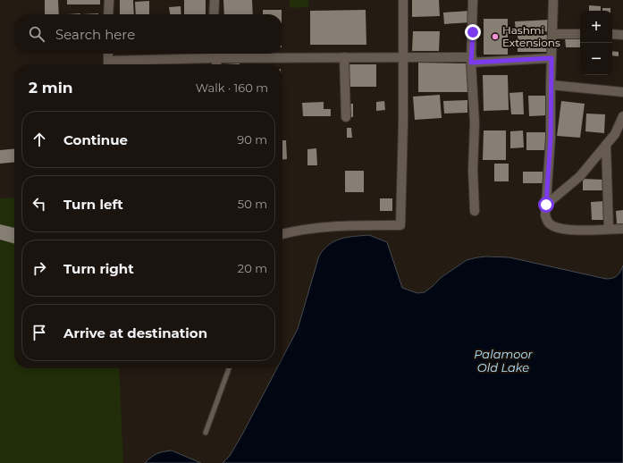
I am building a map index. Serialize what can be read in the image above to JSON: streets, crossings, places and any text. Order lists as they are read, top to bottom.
{
  "water": ["Palamoor Old Lake"],
  "places": ["Hashmi Extensions"],
  "page": {
    "map_buttons": ["+", "−"],
    "search": "Search here",
    "heading": ["2 min", "Walk · 160 m"],
    "list": [
      ["Continue", "90 m"],
      ["Turn left", "50 m"],
      ["Turn right", "20 m"],
      "Arrive at destination"
    ]
  }
}
